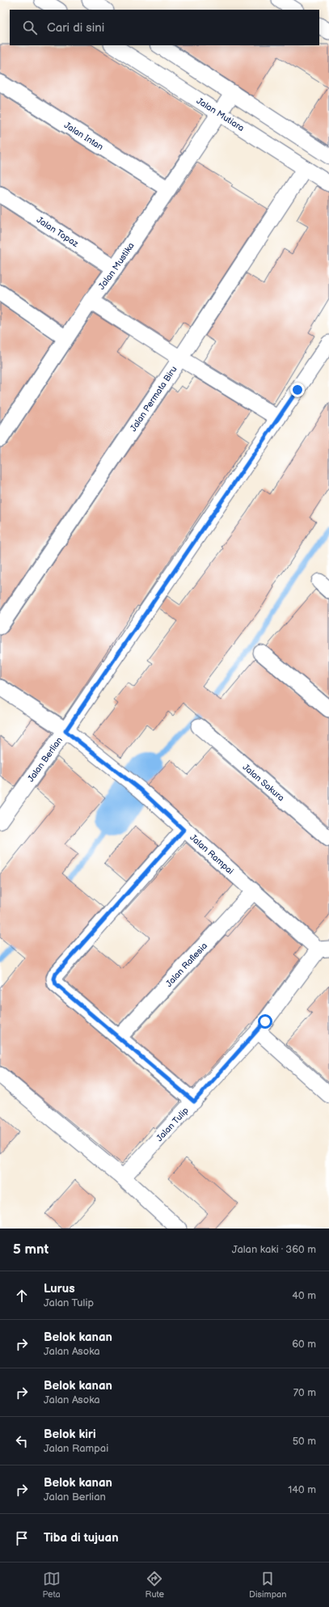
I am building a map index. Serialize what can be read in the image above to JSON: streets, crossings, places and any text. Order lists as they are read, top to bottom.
{
  "streets": {
    "street": [
      "Jalan Mutiara",
      "Jalan Intan",
      "Jalan Topaz",
      "Jalan Mustika",
      "Jalan Permata Biru",
      "Jalan Berlian",
      "Jalan Sakura",
      "Jalan Rampai",
      "Jalan Raflesia",
      "Jalan Tulip"
    ]
  },
  "crossings": [
    ["Jalan Mutiara", "Jalan Mustika"],
    ["Jalan Mutiara", "Jalan Permata Biru"],
    ["Jalan Intan", "Jalan Mustika"],
    ["Jalan Topaz", "Jalan Mustika"],
    ["Jalan Berlian", "Jalan Rampai"],
    ["Jalan Rampai", "Jalan Raflesia"],
    ["Jalan Rampai", "Jalan Tulip"]
  ],
  "page": {
    "search": "Cari di sini",
    "heading": ["5 mnt", "Jalan kaki · 360 m"],
    "list": [
      ["Lurus", "Jalan Tulip", "40 m"],
      ["Belok kanan", "Jalan Asoka", "60 m"],
      ["Belok kanan", "Jalan Asoka", "70 m"],
      ["Belok kiri", "Jalan Rampai", "50 m"],
      ["Belok kanan", "Jalan Berlian", "140 m"],
      "Tiba di tujuan"
    ],
    "nav": ["Peta", "Rute", "Disimpan"]
  }
}
